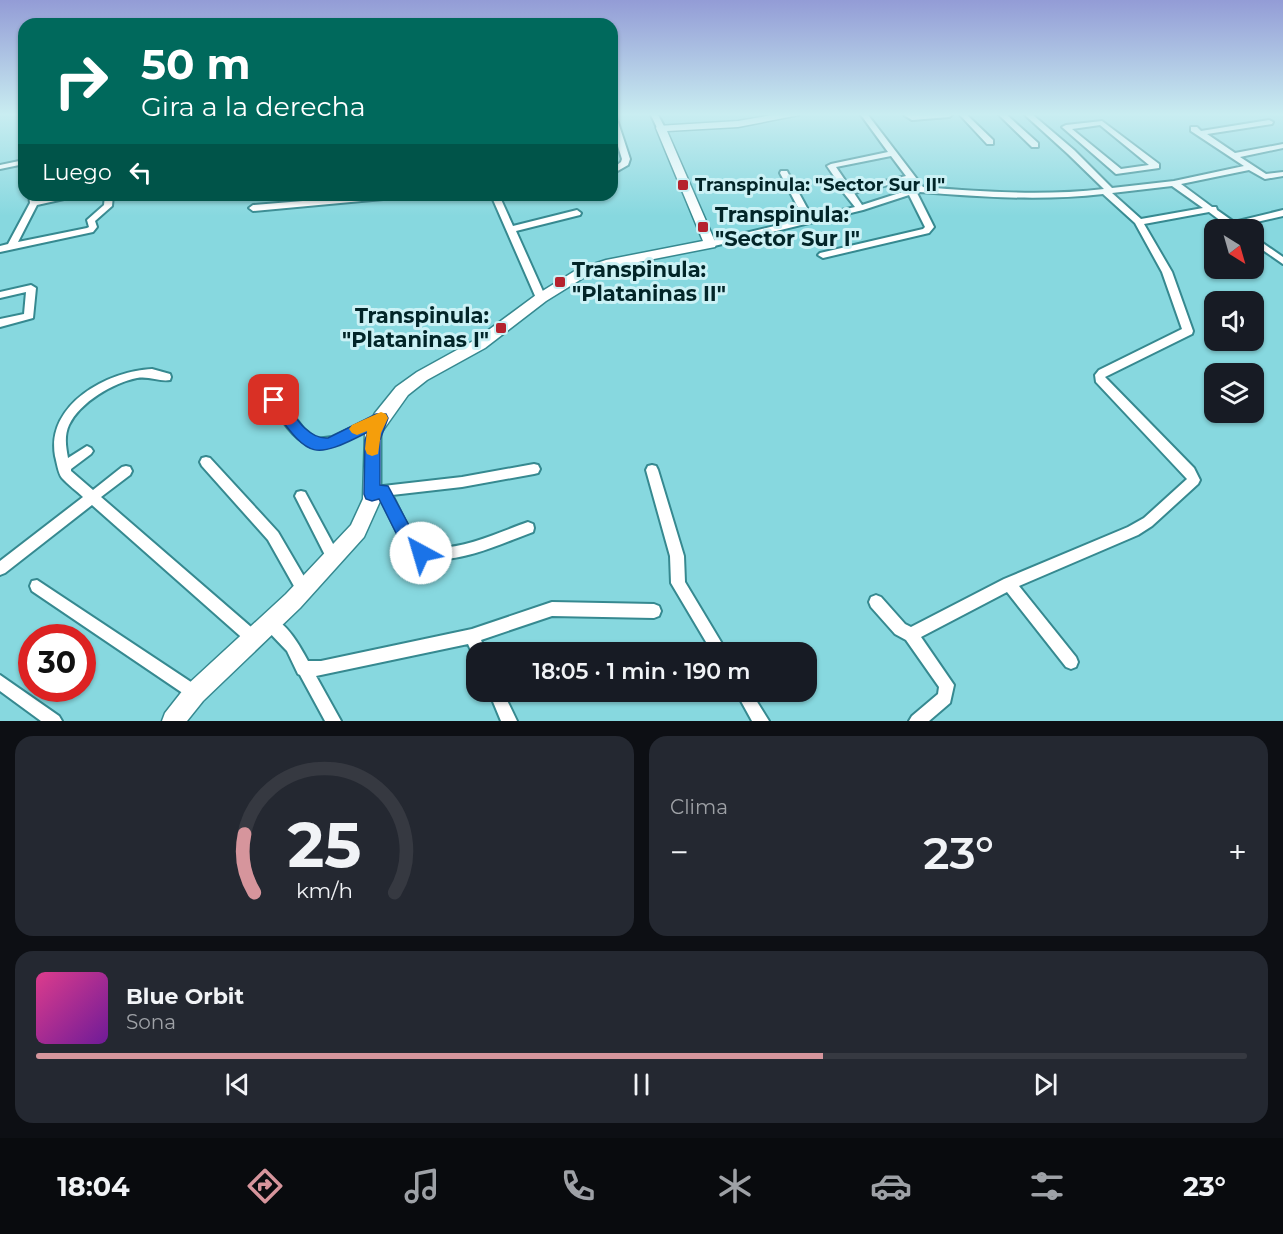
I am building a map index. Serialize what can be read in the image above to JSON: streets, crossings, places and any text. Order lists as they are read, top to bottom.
{
  "places": {
    "transit": [
      "Transpinula: \"Sector Sur II\"",
      "Transpinula: \"Sector Sur I\"",
      "Transpinula: \"Plataninas II\"",
      "Transpinula: \"Plataninas I\""
    ]
  },
  "north": "bottom right",
  "page": {
    "turn": ["50 m", "Gira a la derecha"],
    "then": "Luego",
    "limit": "30",
    "trip": "18:05 · 1 min · 190 m",
    "tile": "Clima",
    "heat": ["−", "23°", "+"],
    "song": ["Blue Orbit", "Sona"],
    "tabs": ["18:04", "23°"],
    "gauge": ["25", "km/h"]
  }
}
